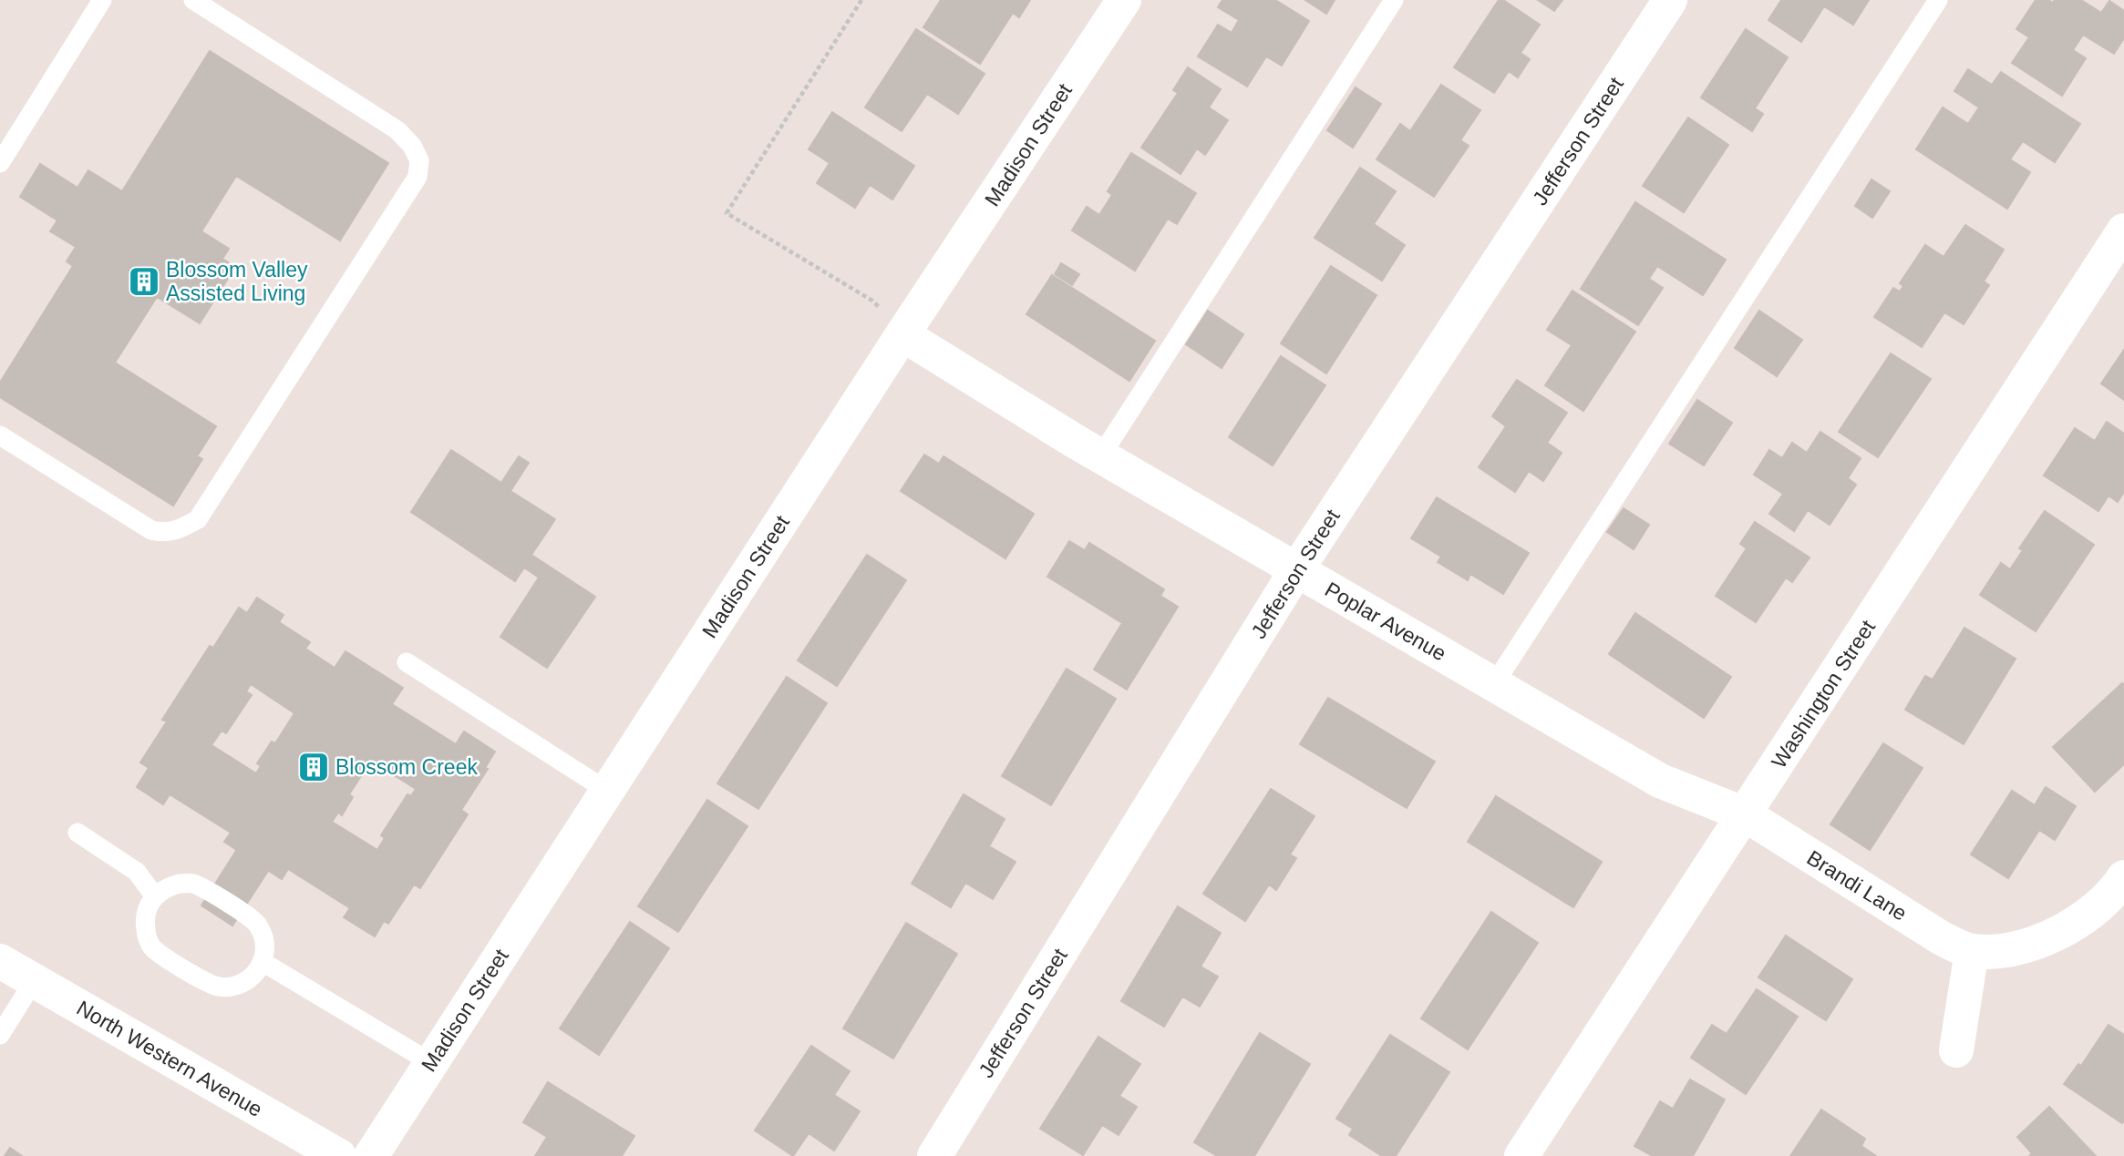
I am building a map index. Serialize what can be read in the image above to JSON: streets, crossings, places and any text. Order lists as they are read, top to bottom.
{
  "streets": {
    "street": [
      "Jefferson Street",
      "Madison Street",
      "Poplar Avenue",
      "Washington Street",
      "Brandi Lane",
      "North Western Avenue"
    ]
  },
  "crossings": [
    ["Jefferson Street", "Poplar Avenue"],
    ["Madison Street", "Poplar Avenue"],
    ["Poplar Avenue", "Washington Street"],
    ["Poplar Avenue", "Brandi Lane"],
    ["Washington Street", "Brandi Lane"]
  ],
  "places": {
    "building": ["Blossom Valley Assisted Living", "Blossom Creek"]
  }
}
